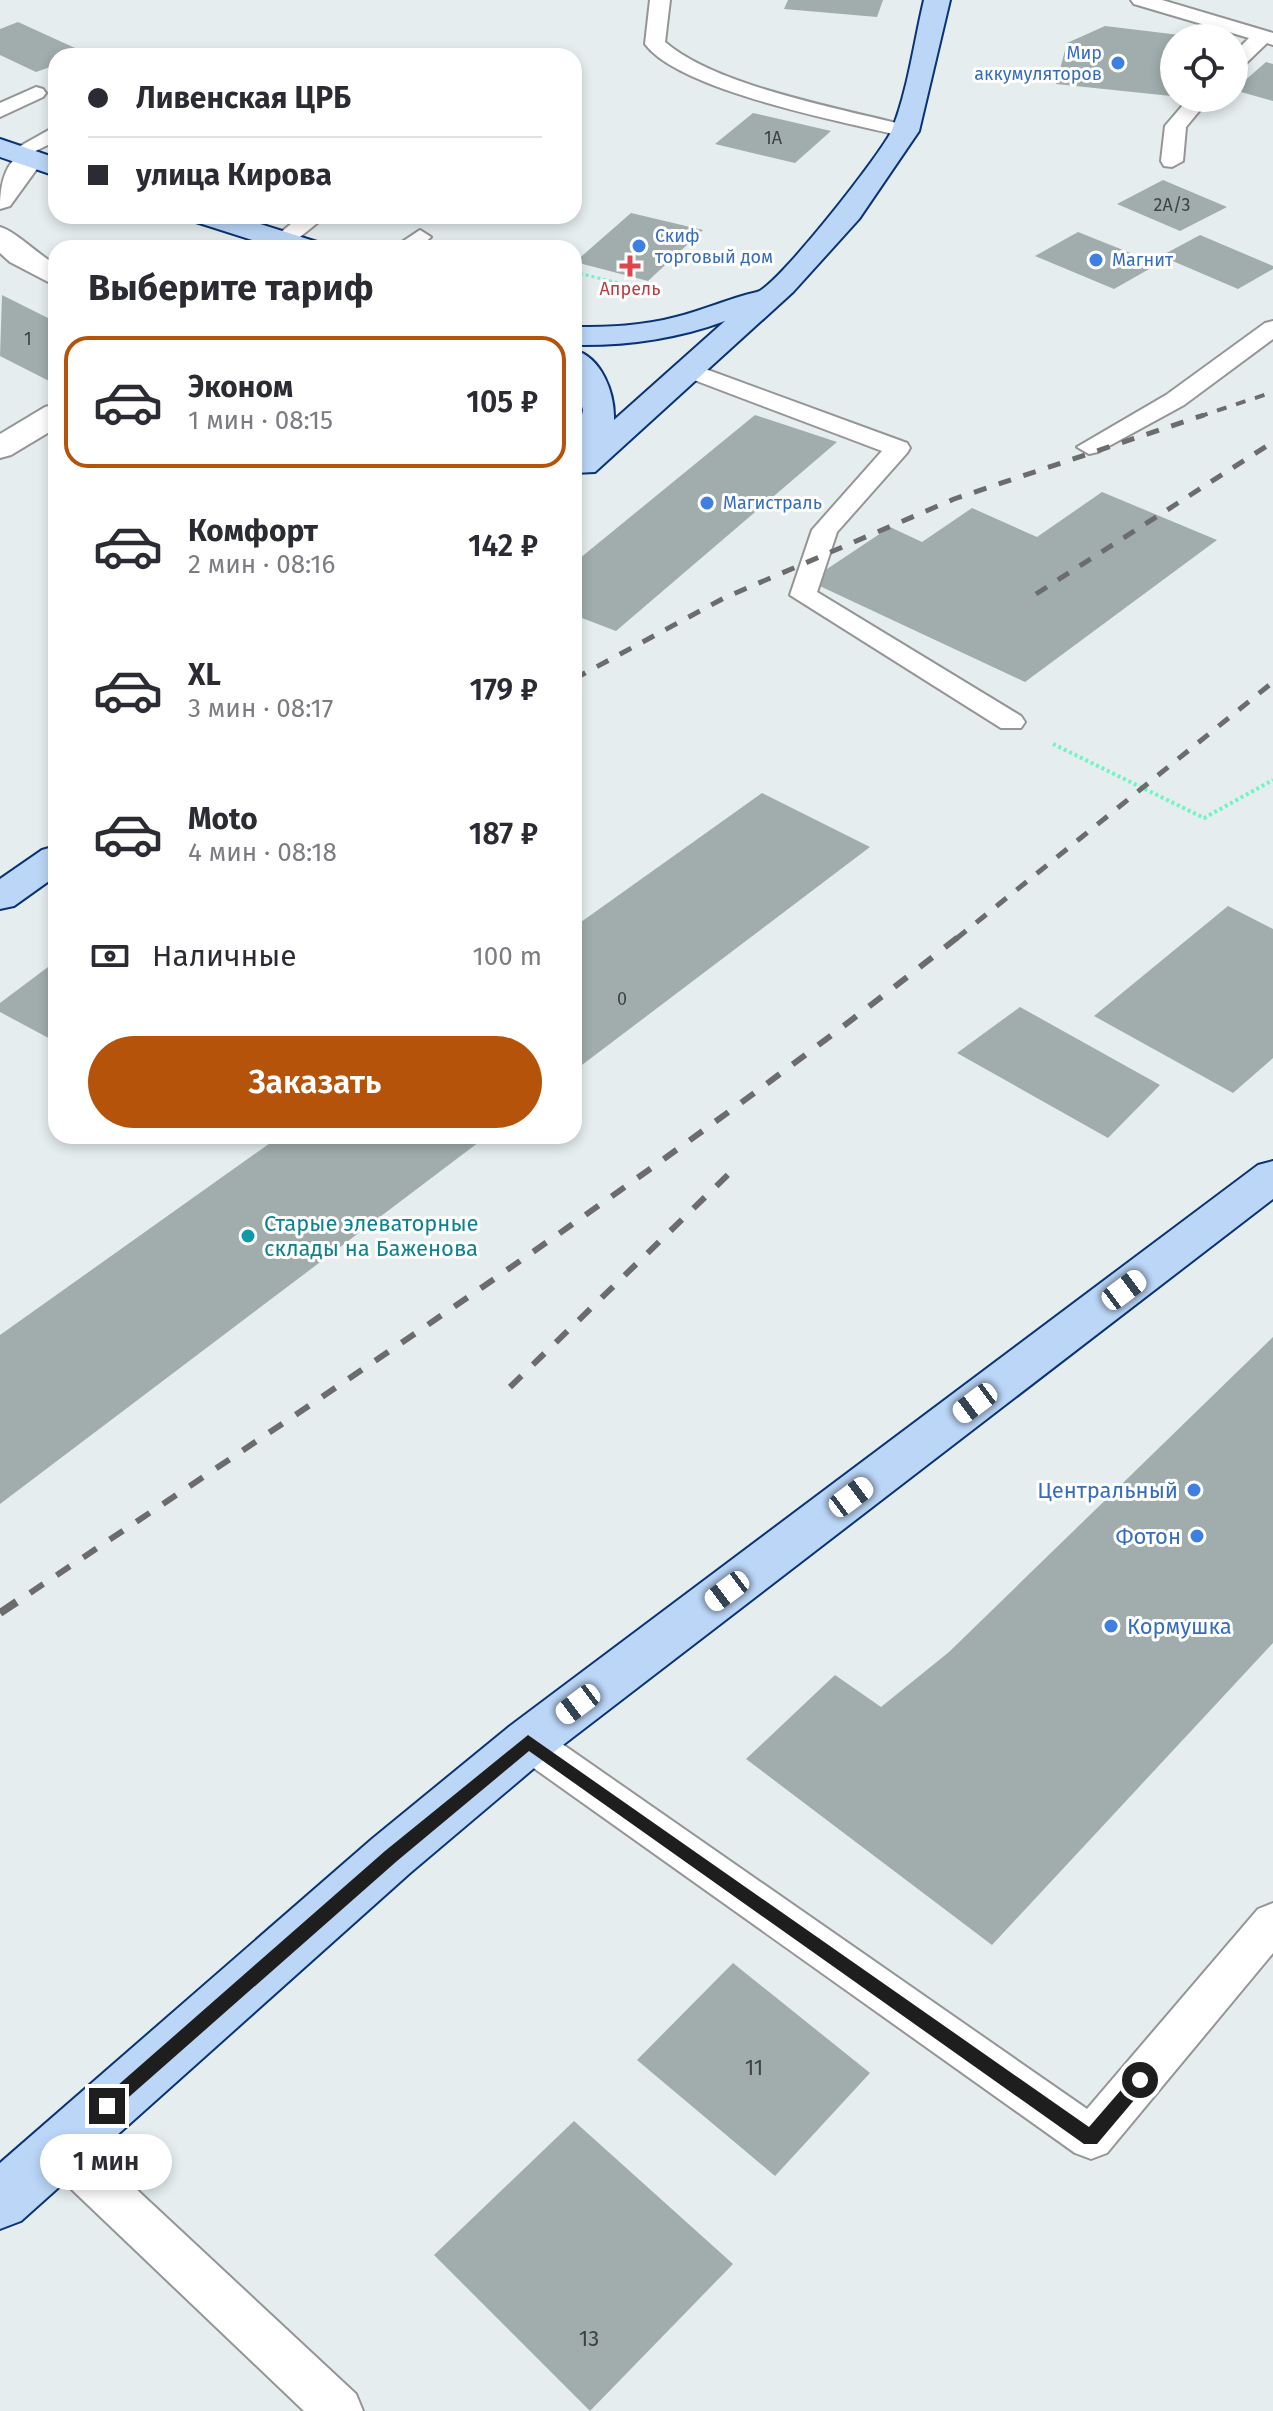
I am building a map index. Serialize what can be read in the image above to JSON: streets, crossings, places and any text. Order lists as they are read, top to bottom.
{
  "places": {
    "other": [
      "Мир аккумуляторов",
      "Скиф торговый дом",
      "Магнит",
      "Магистраль",
      "Старые элеваторные склады на Баженова",
      "Центральный",
      "Фотон",
      "Кормушка"
    ],
    "health": ["Апрель"]
  },
  "house_numbers": [
    "1А",
    "2А/3",
    "1",
    "0",
    "11",
    "13"
  ],
  "page": {
    "banner": ["Ливенская ЦРБ", "улица Кирова"],
    "heading": "Выберите тариф",
    "list": [
      {
        "name": "Эконом",
        "note": "1 мин · 08:15",
        "value": "105 ₽"
      },
      {
        "name": "Комфорт",
        "note": "2 мин · 08:16",
        "value": "142 ₽"
      },
      {
        "name": "XL",
        "note": "3 мин · 08:17",
        "value": "179 ₽"
      },
      {
        "name": "Moto",
        "note": "4 мин · 08:18",
        "value": "187 ₽"
      }
    ],
    "pay": ["Наличные", "100 m"],
    "buttons": "Заказать",
    "bubble": "1 мин"
  }
}
